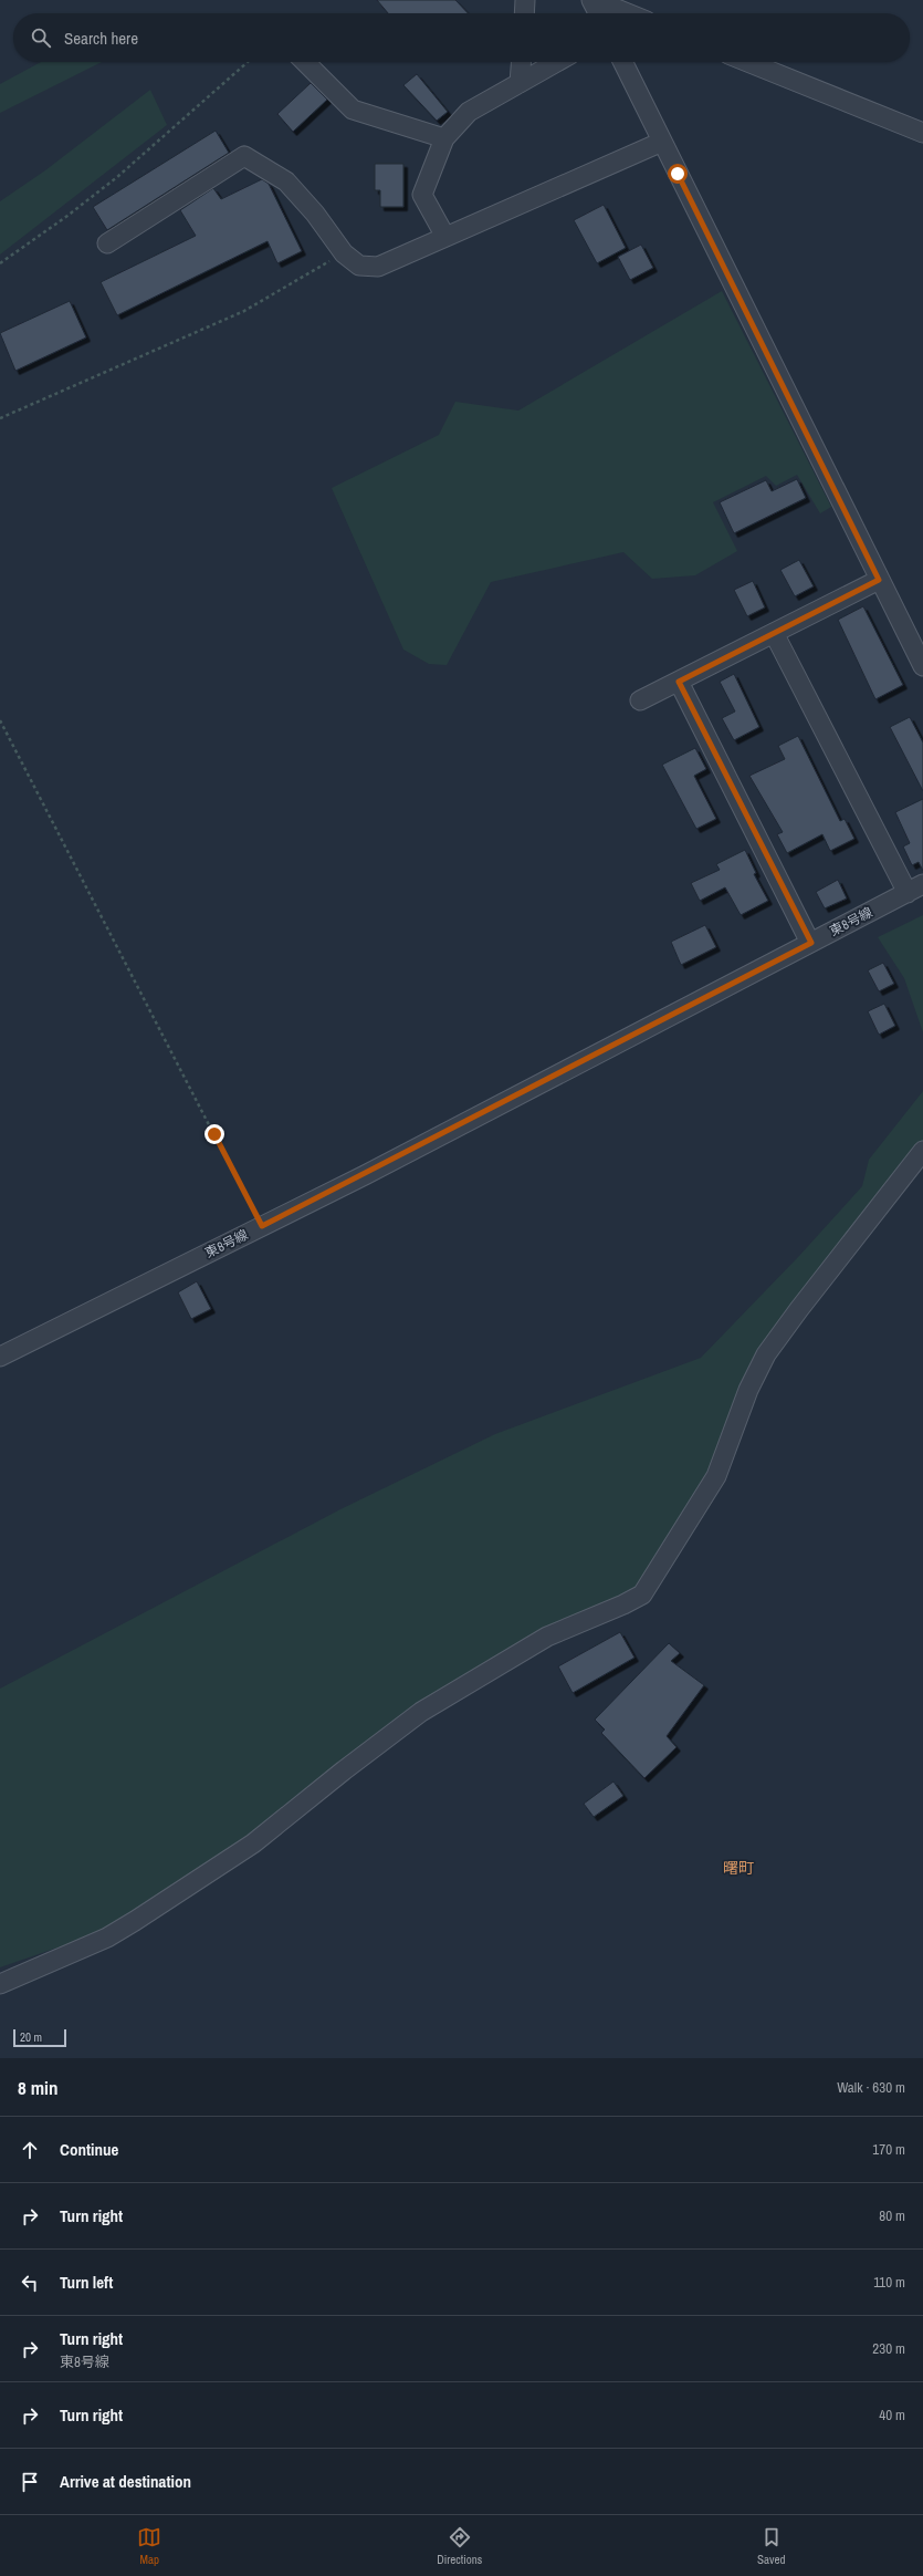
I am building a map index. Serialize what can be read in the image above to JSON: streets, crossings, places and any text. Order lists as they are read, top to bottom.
{
  "streets": {
    "street": ["東8号線"]
  },
  "districts": ["曙町"],
  "scale_bar": "20 m",
  "page": {
    "search": "Search here",
    "scale": "20 m",
    "heading": ["8 min", "Walk · 630 m"],
    "list": [
      ["Continue", "170 m"],
      ["Turn right", "80 m"],
      ["Turn left", "110 m"],
      ["Turn right", "東8号線", "230 m"],
      ["Turn right", "40 m"],
      "Arrive at destination"
    ],
    "nav": ["Map", "Directions", "Saved"]
  }
}
